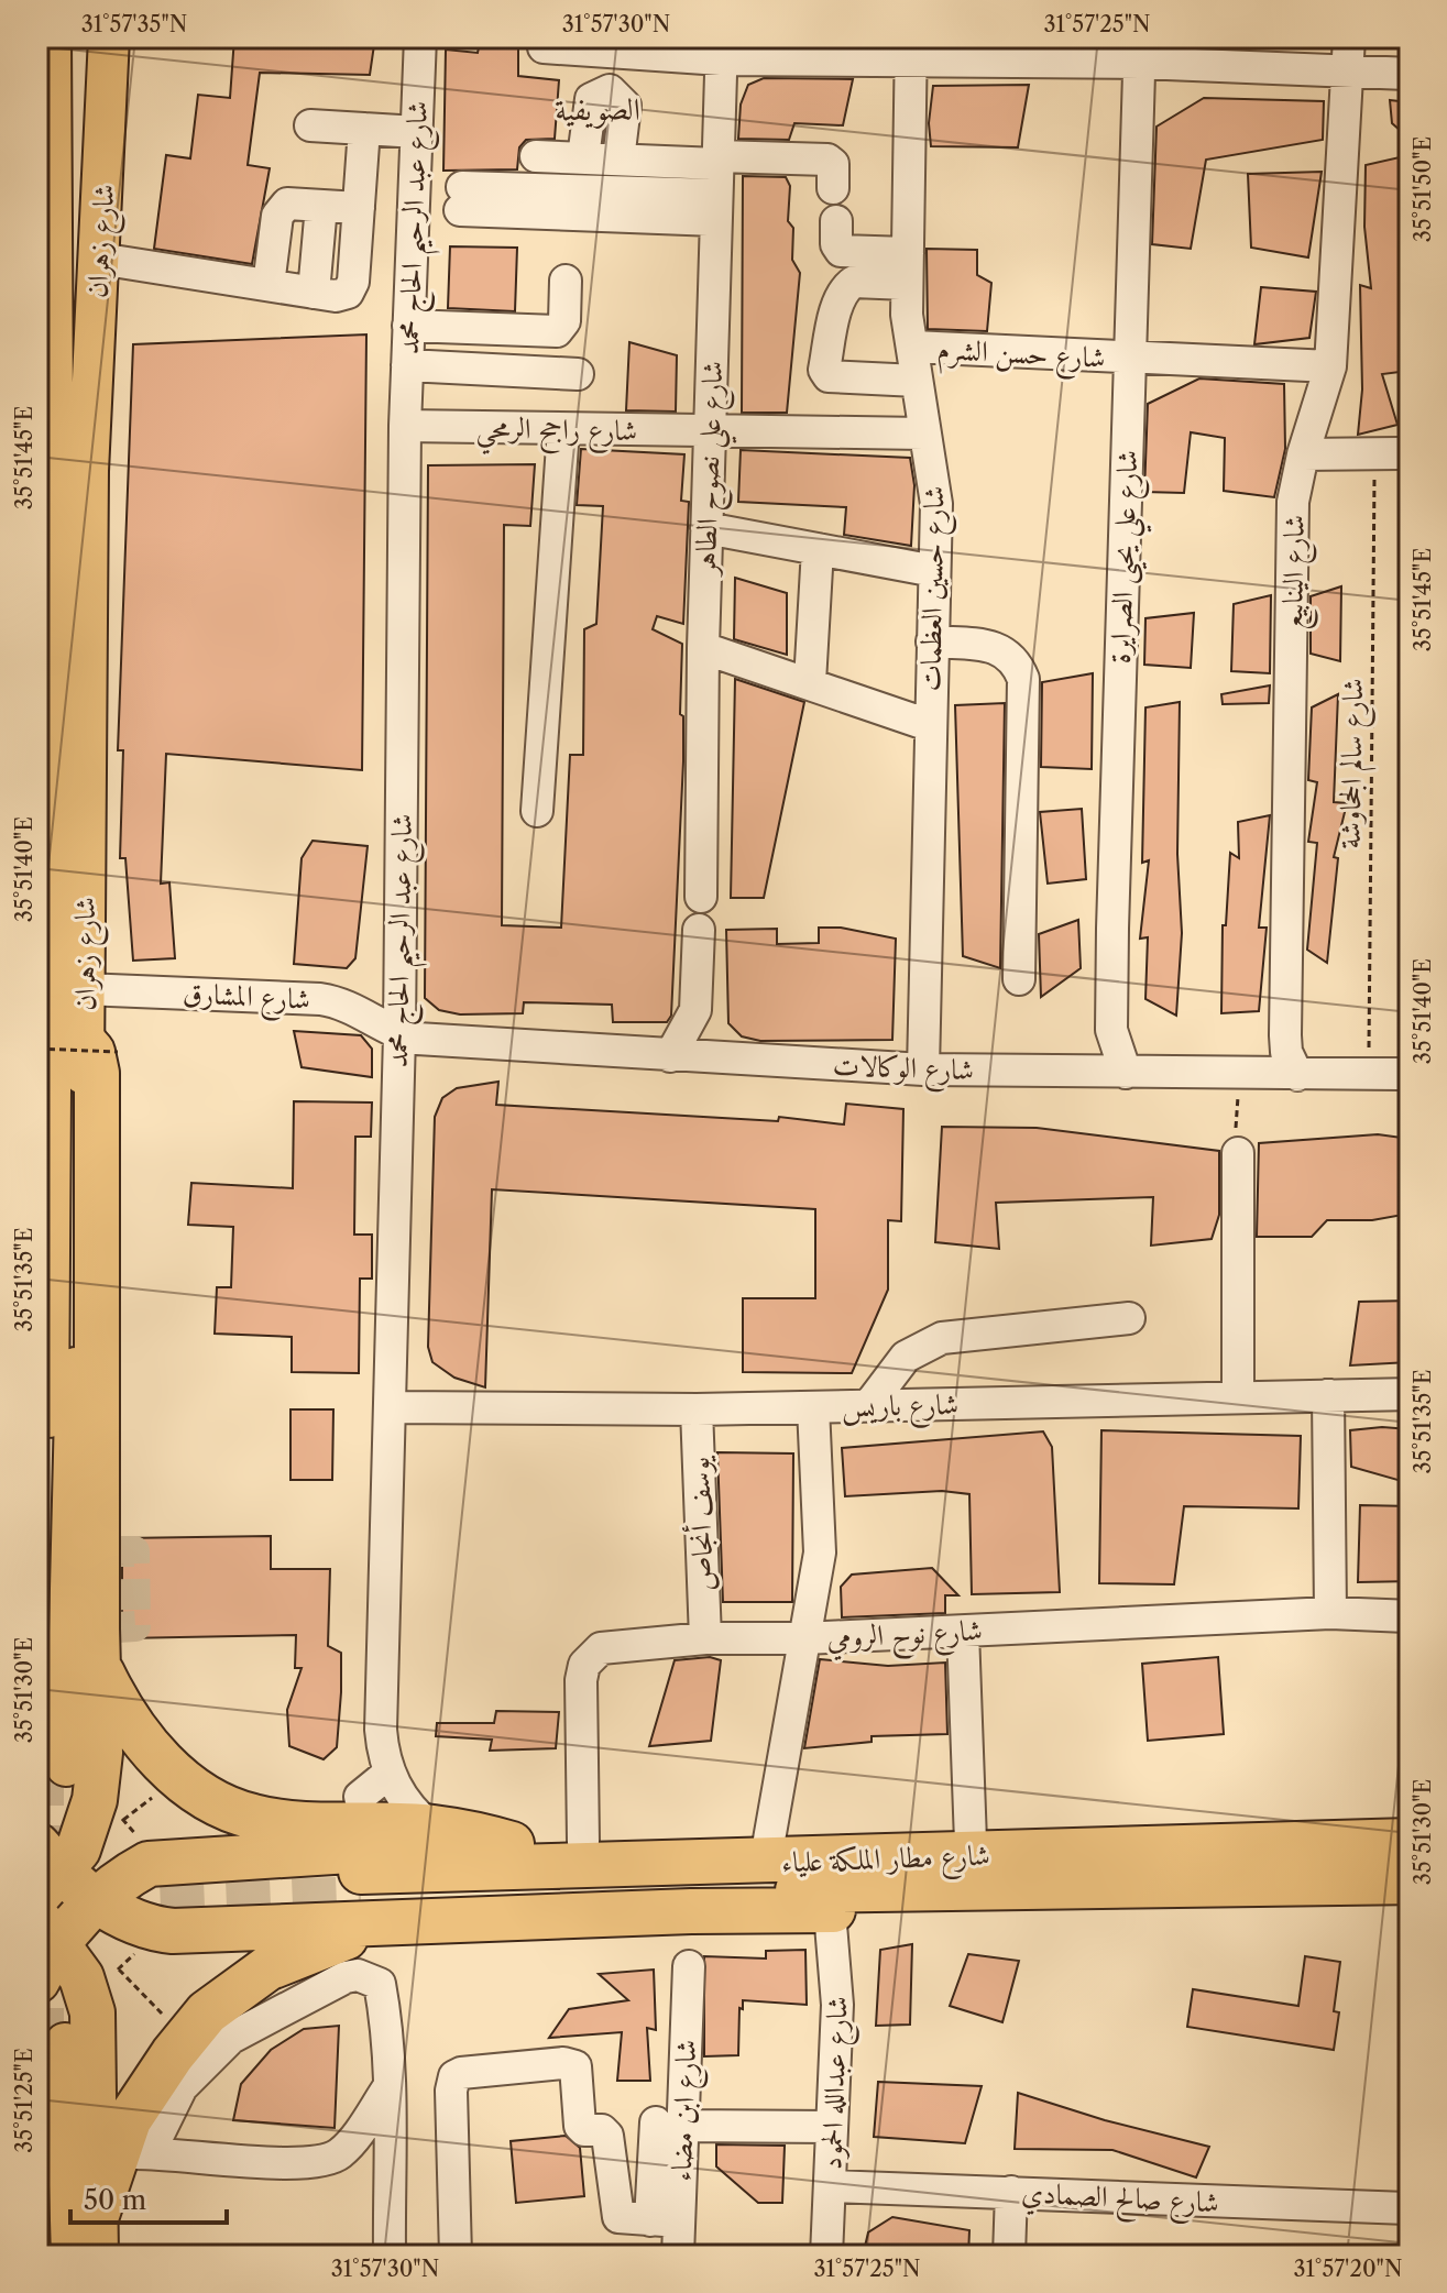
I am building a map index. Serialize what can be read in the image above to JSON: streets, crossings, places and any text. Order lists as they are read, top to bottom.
{
  "streets": {
    "highway": ["شارع مطار الملكة علياء"],
    "main road": ["شارع زهران"],
    "street": [
      "شارع عبد الرحيم الحاج محمد",
      "شارع حسن الشرم",
      "شارع راجح الرمحي",
      "شارع علي نصوح الطاهر",
      "شارع علي يحيى الصرايرة",
      "شارع الينابيع",
      "شارع حسين العظمات",
      "شارع المشارق",
      "شارع الوكالات",
      "شارع باريس",
      "يوسف أنجاص",
      "شارع نوح الرومي",
      "شارع عبدالله الحمود",
      "شارع ابن مضاء",
      "شارع صالح الصمادي"
    ],
    "path": ["شارع سالم الجحاوشة"]
  },
  "crossings": [
    ["شارع عبد الرحيم الحاج محمد", "شارع راجح الرمحي"],
    ["شارع عبد الرحيم الحاج محمد", "شارع المشارق"],
    ["شارع عبد الرحيم الحاج محمد", "شارع الوكالات"],
    ["شارع عبد الرحيم الحاج محمد", "شارع باريس"],
    ["شارع زهران", "شارع المشارق"],
    ["شارع حسن الشرم", "شارع علي يحيى الصرايرة"],
    ["شارع حسن الشرم", "شارع الينابيع"],
    ["شارع حسن الشرم", "شارع حسين العظمات"],
    ["شارع راجح الرمحي", "شارع علي نصوح الطاهر"],
    ["شارع راجح الرمحي", "شارع حسين العظمات"],
    ["شارع علي نصوح الطاهر", "شارع الوكالات"],
    ["شارع علي يحيى الصرايرة", "شارع الوكالات"],
    ["شارع الينابيع", "شارع الوكالات"],
    ["شارع حسين العظمات", "شارع الوكالات"],
    ["شارع سالم الجحاوشة", "شارع الوكالات"],
    ["شارع المشارق", "شارع الوكالات"],
    ["شارع باريس", "يوسف أنجاص"],
    ["يوسف أنجاص", "شارع نوح الرومي"],
    ["شارع عبدالله الحمود", "شارع صالح الصمادي"]
  ],
  "districts": ["الصويفية"],
  "scale_bar": "50 m",
  "coordinates": [
    "31°57'35\"N",
    "31°57'30\"N",
    "31°57'25\"N",
    "35°51'50\"E",
    "35°51'45\"E",
    "35°51'40\"E",
    "35°51'35\"E",
    "35°51'30\"E",
    "35°51'25\"E",
    "31°57'20\"N"
  ]
}
